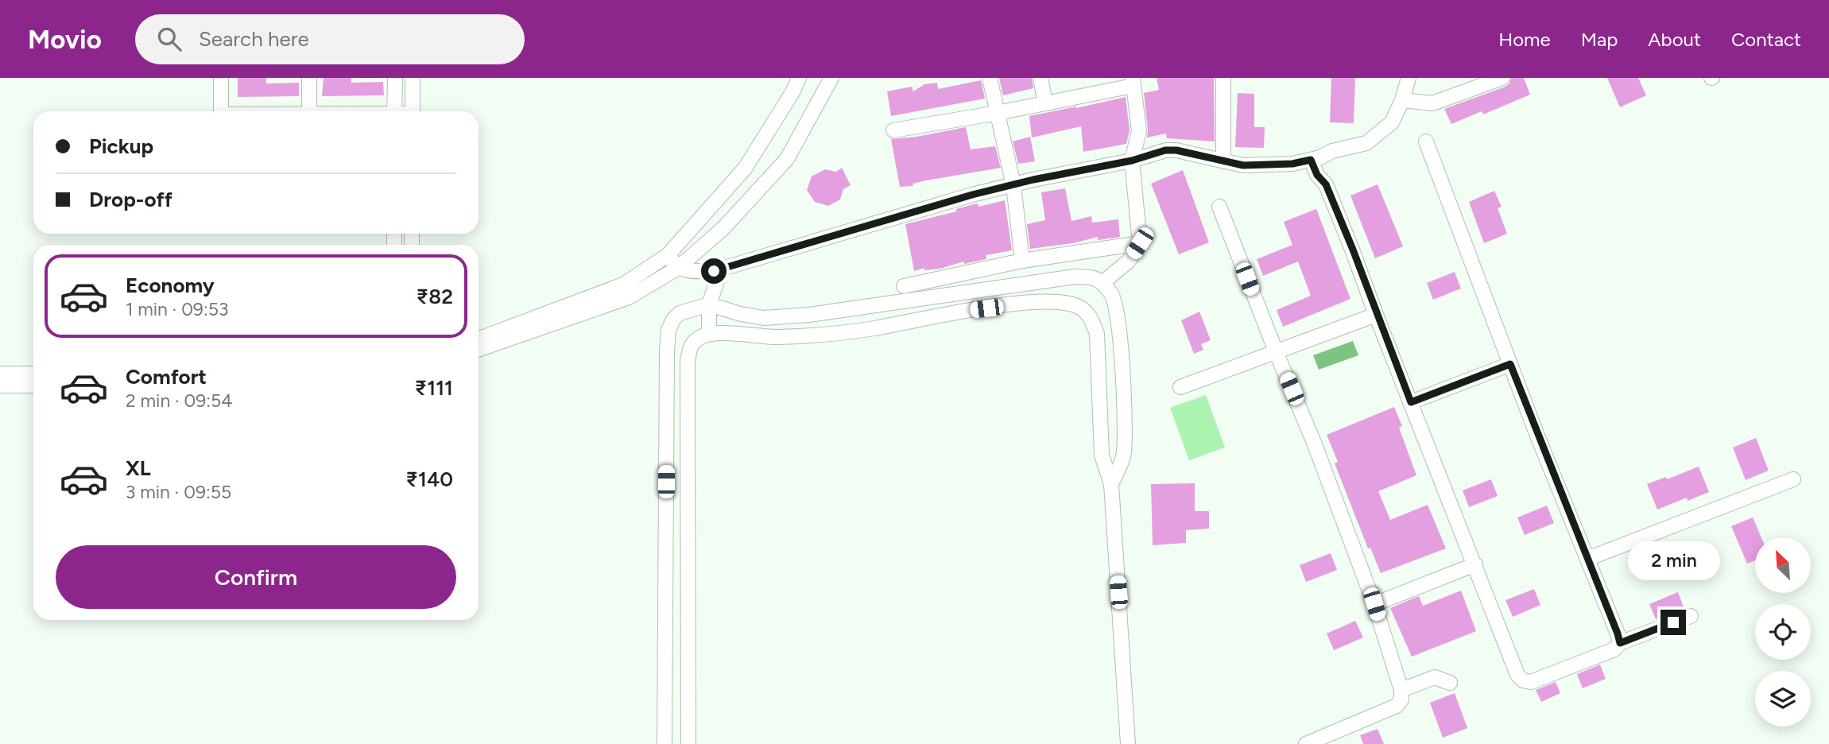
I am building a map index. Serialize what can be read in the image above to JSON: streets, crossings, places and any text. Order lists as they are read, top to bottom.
{
  "north": "top left",
  "page": {
    "header": "Movio",
    "search": "Search here",
    "nav": [
      "Home",
      "Map",
      "About",
      "Contact"
    ],
    "banner": ["Pickup", "Drop-off"],
    "list": [
      {
        "name": "Economy",
        "note": "1 min · 09:53",
        "value": "₹82"
      },
      {
        "name": "Comfort",
        "note": "2 min · 09:54",
        "value": "₹111"
      },
      {
        "name": "XL",
        "note": "3 min · 09:55",
        "value": "₹140"
      }
    ],
    "buttons": "Confirm",
    "bubble": "2 min"
  }
}
